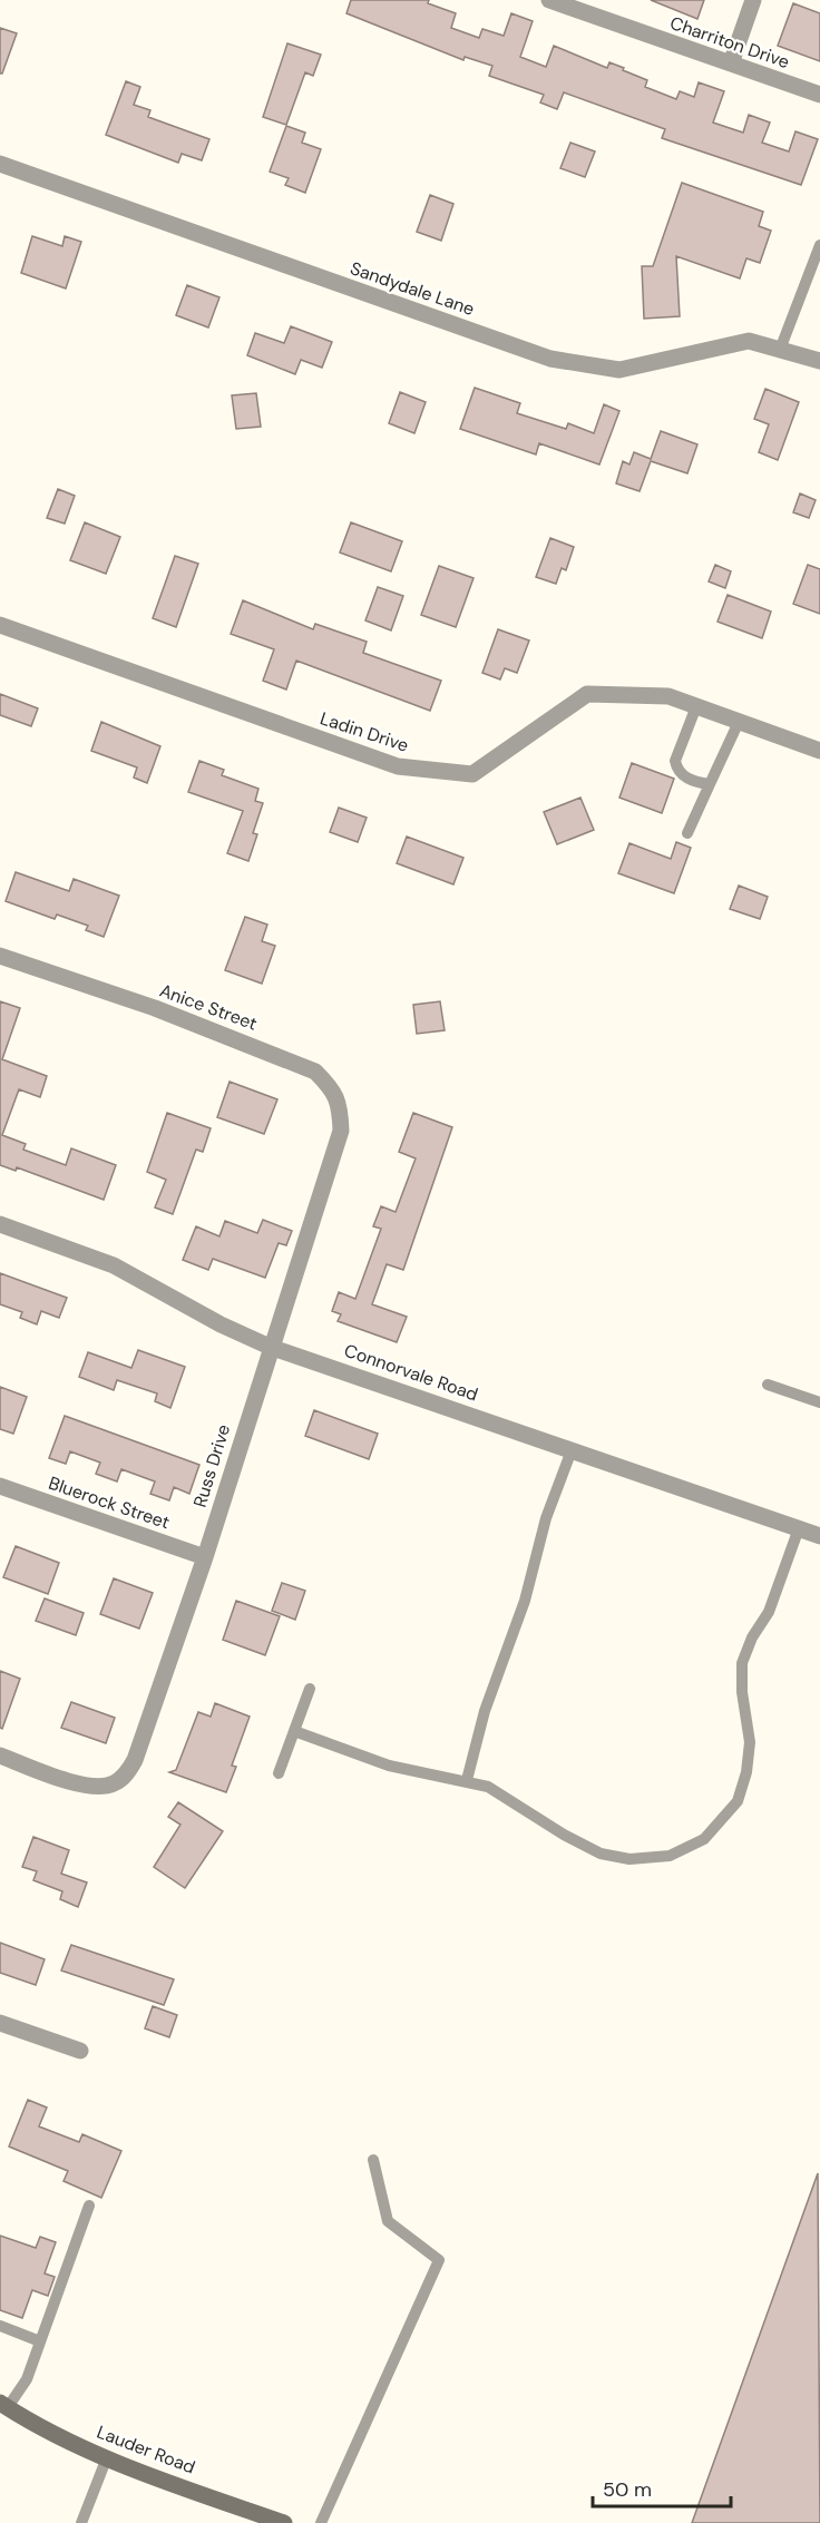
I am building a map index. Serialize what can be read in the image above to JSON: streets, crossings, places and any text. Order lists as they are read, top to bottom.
{
  "streets": {
    "main road": ["Lauder Road"],
    "street": [
      "Charriton Drive",
      "Sandydale Lane",
      "Ladin Drive",
      "Anice Street",
      "Connorvale Road",
      "Russ Drive",
      "Bluerock Street"
    ]
  },
  "crossings": [
    ["Anice Street", "Russ Drive"],
    ["Connorvale Road", "Russ Drive"],
    ["Russ Drive", "Bluerock Street"]
  ],
  "scale_bar": "50 m"
}
